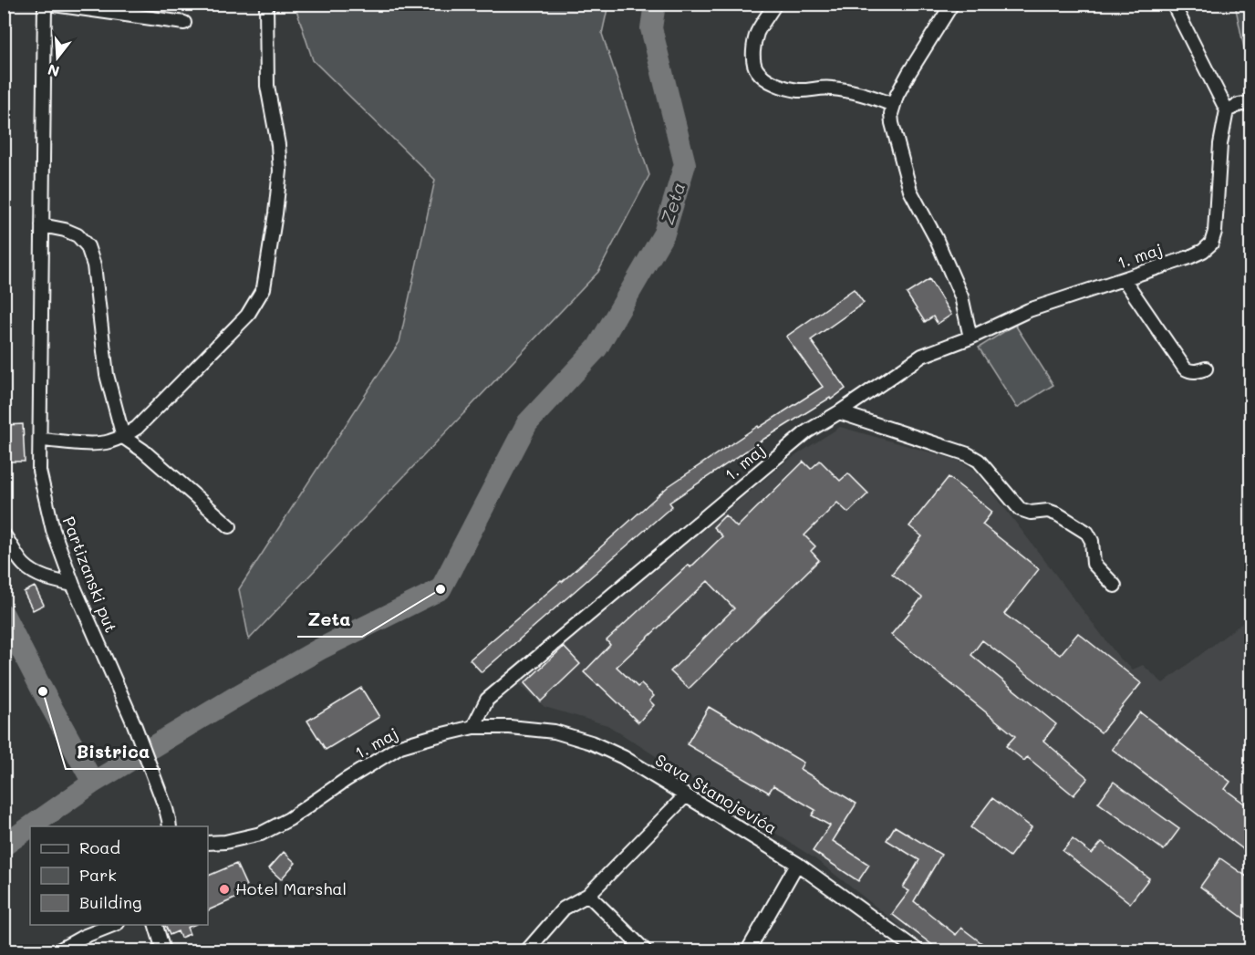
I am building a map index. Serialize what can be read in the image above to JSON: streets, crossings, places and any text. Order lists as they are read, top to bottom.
{
  "streets": {
    "street": ["1. maj", "Partizanski put", "Sava Stanojevića"]
  },
  "crossings": [
    ["1. maj", "Sava Stanojevića"]
  ],
  "water": ["Zeta"],
  "places": ["Zeta", "Bistrica", "Hotel Marshal"],
  "legend": ["Road", "Park", "Building"],
  "north": "bottom"
}
